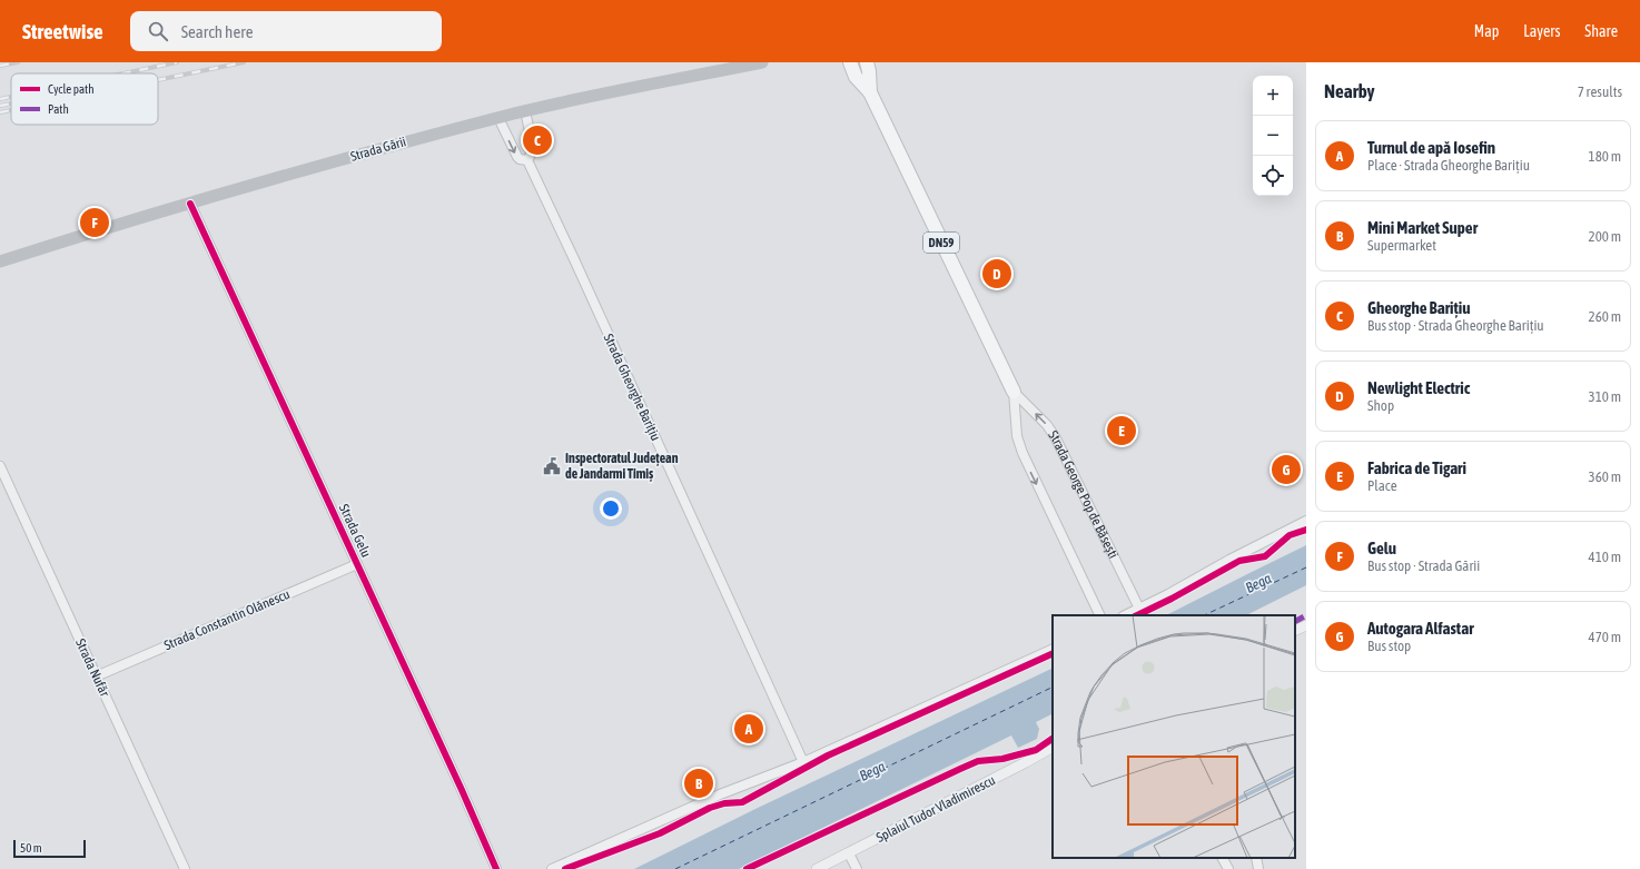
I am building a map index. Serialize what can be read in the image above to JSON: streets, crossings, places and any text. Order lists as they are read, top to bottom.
{
  "streets": {
    "main road": ["Strada Gării", "DN59", "Strada George Pop de Băsești"],
    "street": [
      "Strada Gheorghe Barițiu",
      "Strada Gelu",
      "Strada Constantin Olănescu",
      "Strada Nufăr",
      "Splaiul Tudor Vladimirescu"
    ]
  },
  "crossings": [
    ["Strada Gării", "Strada Gheorghe Barițiu"],
    ["Strada Gării", "Strada Gelu"],
    ["Strada Gelu", "Strada Constantin Olănescu"],
    ["Strada Constantin Olănescu", "Strada Nufăr"]
  ],
  "water": ["Bega"],
  "places": {
    "public building": ["Inspectoratul Județean de Jandarmi Timiș"]
  },
  "legend": ["Cycle path", "Path"],
  "scale_bar": "50 m",
  "page": {
    "header": "Streetwise",
    "search": "Search here",
    "nav": ["Map", "Layers", "Share"],
    "heading": ["Nearby", "7 results"],
    "map_buttons": ["+", "−"],
    "list": [
      {
        "mark": "A",
        "name": "Turnul de apă Iosefin",
        "note": "Place · Strada Gheorghe Barițiu",
        "value": "180 m"
      },
      {
        "mark": "B",
        "name": "Mini Market Super",
        "note": "Supermarket",
        "value": "200 m"
      },
      {
        "mark": "C",
        "name": "Gheorghe Barițiu",
        "note": "Bus stop · Strada Gheorghe Barițiu",
        "value": "260 m"
      },
      {
        "mark": "D",
        "name": "Newlight Electric",
        "note": "Shop",
        "value": "310 m"
      },
      {
        "mark": "E",
        "name": "Fabrica de Tigari",
        "note": "Place",
        "value": "360 m"
      },
      {
        "mark": "F",
        "name": "Gelu",
        "note": "Bus stop · Strada Gării",
        "value": "410 m"
      },
      {
        "mark": "G",
        "name": "Autogara Alfastar",
        "note": "Bus stop",
        "value": "470 m"
      }
    ],
    "pins": [
      "C",
      "F",
      "D",
      "E",
      "G",
      "A",
      "B"
    ],
    "scale": "50 m"
  }
}
